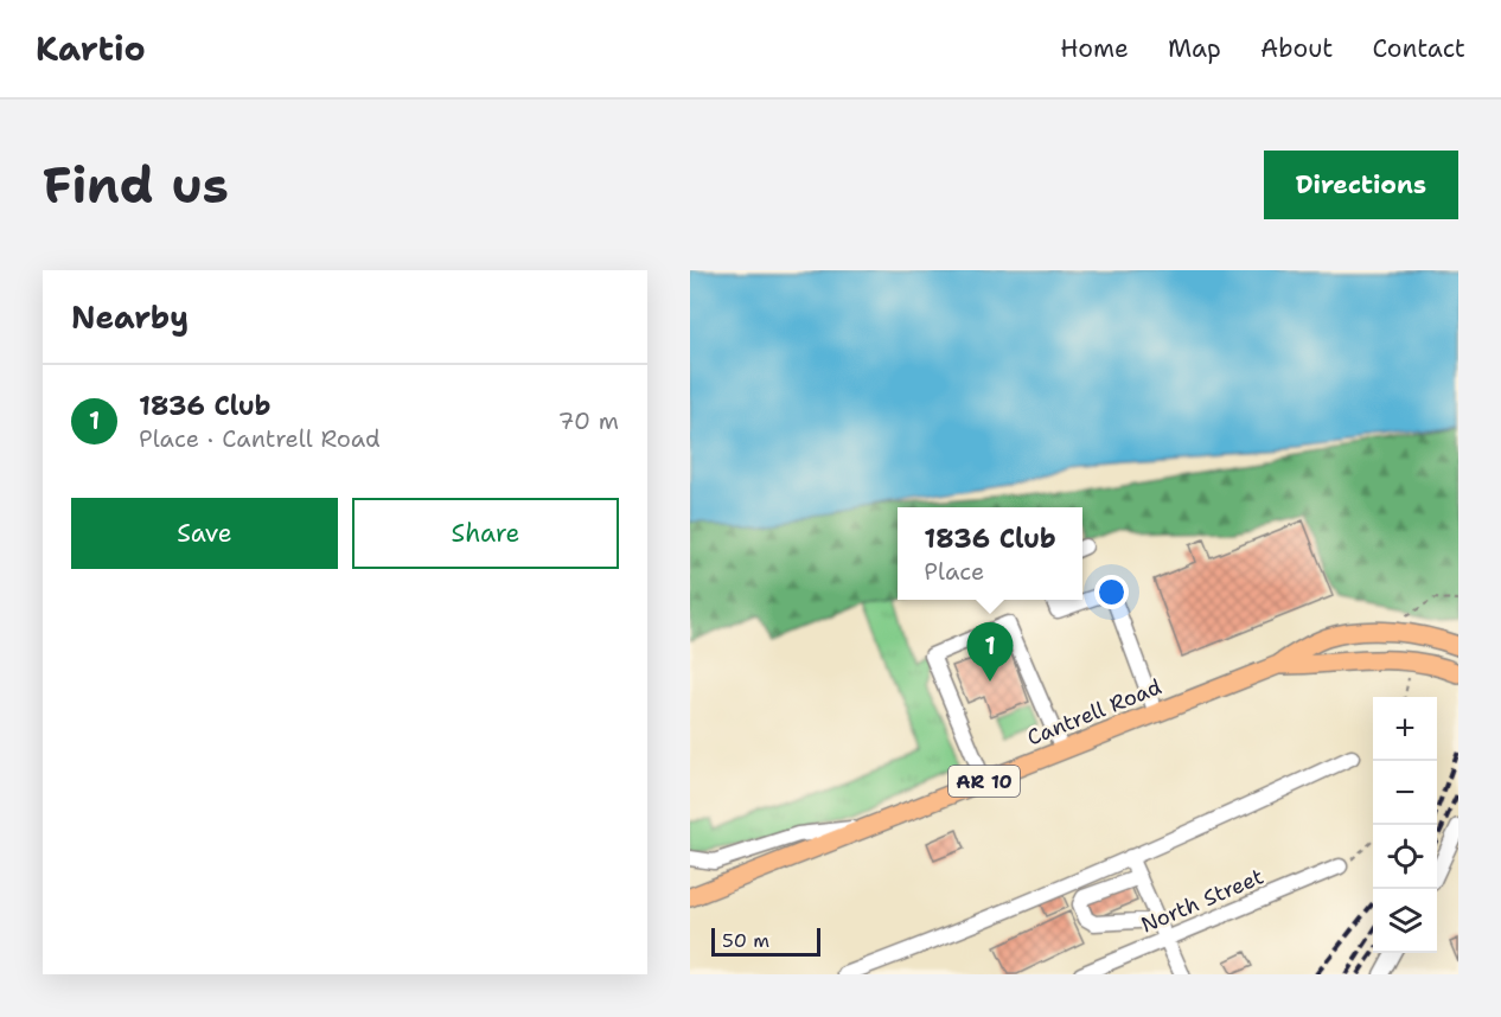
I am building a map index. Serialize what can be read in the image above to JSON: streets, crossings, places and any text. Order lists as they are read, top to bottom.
{
  "streets": {
    "main road": ["Cantrell Road", "AR 10"],
    "lane": ["North Street"]
  },
  "crossings": [
    ["Cantrell Road", "AR 10"]
  ],
  "scale_bar": "50 m",
  "page": {
    "header": "Kartio",
    "nav": [
      "Home",
      "Map",
      "About",
      "Contact"
    ],
    "buttons": [
      "Directions",
      ["Save", "Share"]
    ],
    "title": "Find us",
    "heading": "Nearby",
    "list": [
      {
        "mark": "1",
        "name": "1836 Club",
        "note": "Place · Cantrell Road",
        "value": "70 m"
      }
    ],
    "popup": ["1836 Club", "Place"],
    "pins": "1",
    "map_buttons": ["+", "−"],
    "scale": "50 m"
  }
}
